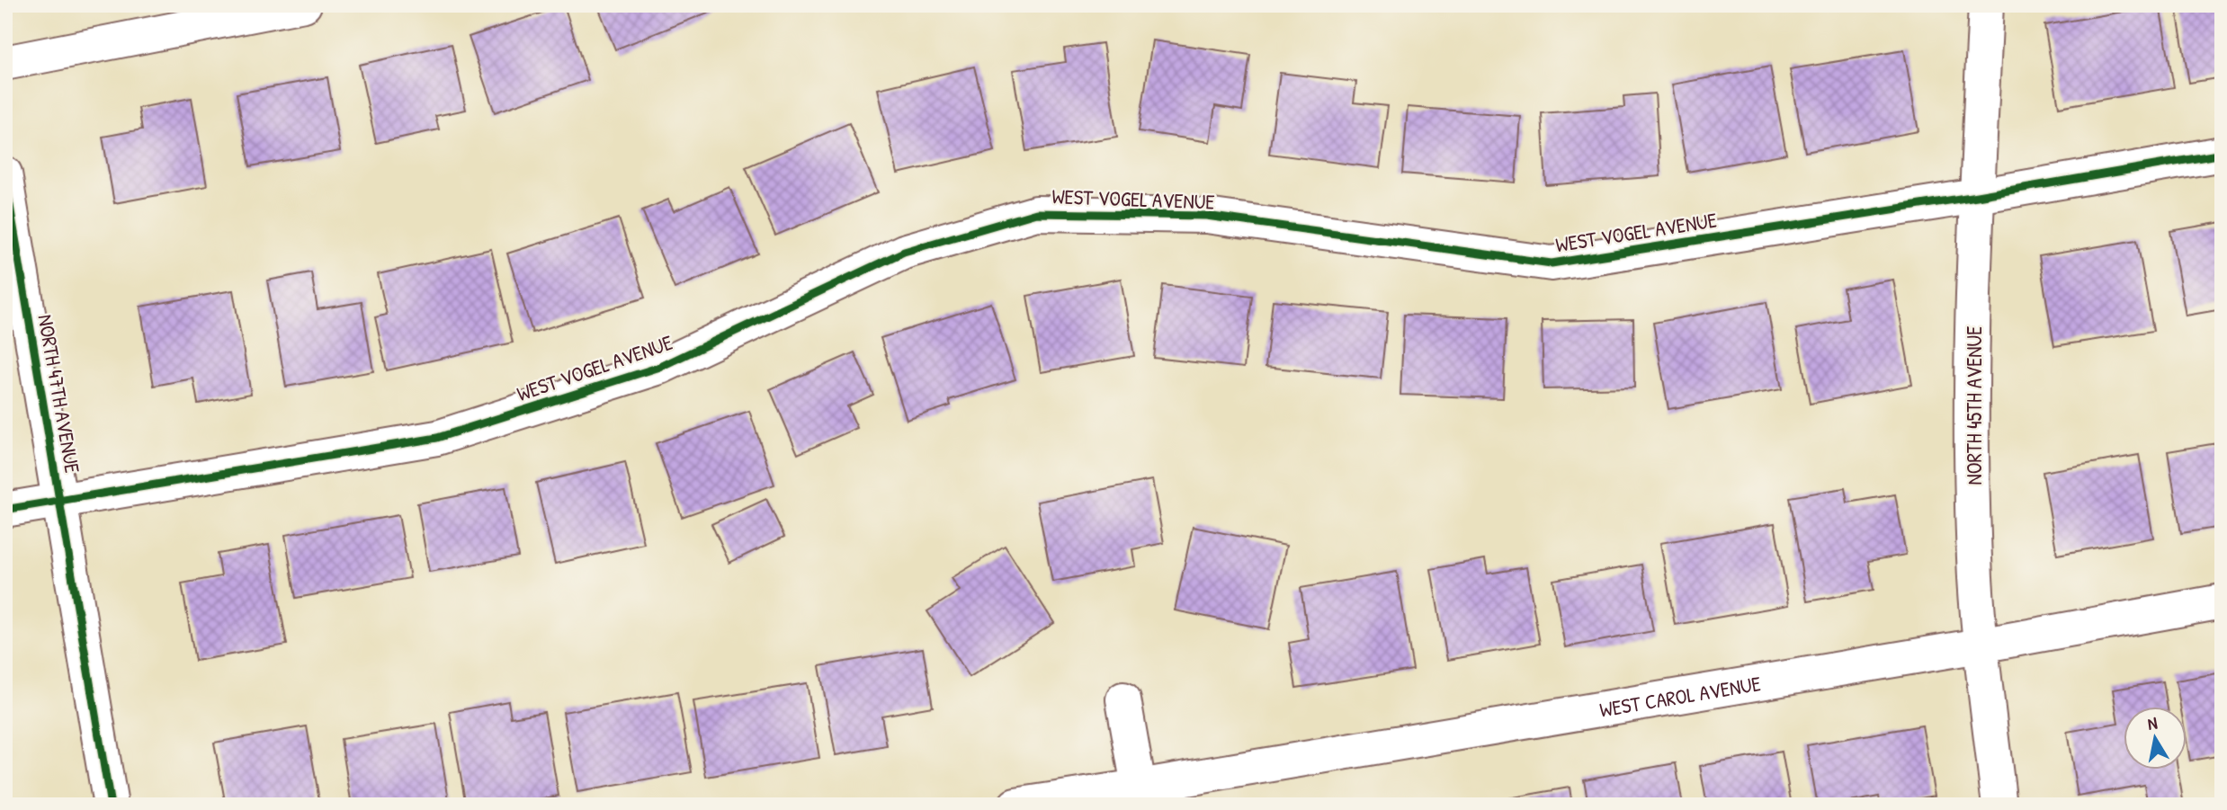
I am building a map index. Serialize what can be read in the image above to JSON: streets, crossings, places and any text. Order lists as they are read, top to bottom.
{
  "streets": {
    "street": [
      "WEST VOGEL AVENUE",
      "NORTH 47TH AVENUE",
      "NORTH 45TH AVENUE",
      "WEST CAROL AVENUE"
    ]
  },
  "crossings": [
    ["WEST VOGEL AVENUE", "NORTH 47TH AVENUE"],
    ["WEST VOGEL AVENUE", "NORTH 45TH AVENUE"],
    ["NORTH 45TH AVENUE", "WEST CAROL AVENUE"]
  ],
  "north": "top"
}
